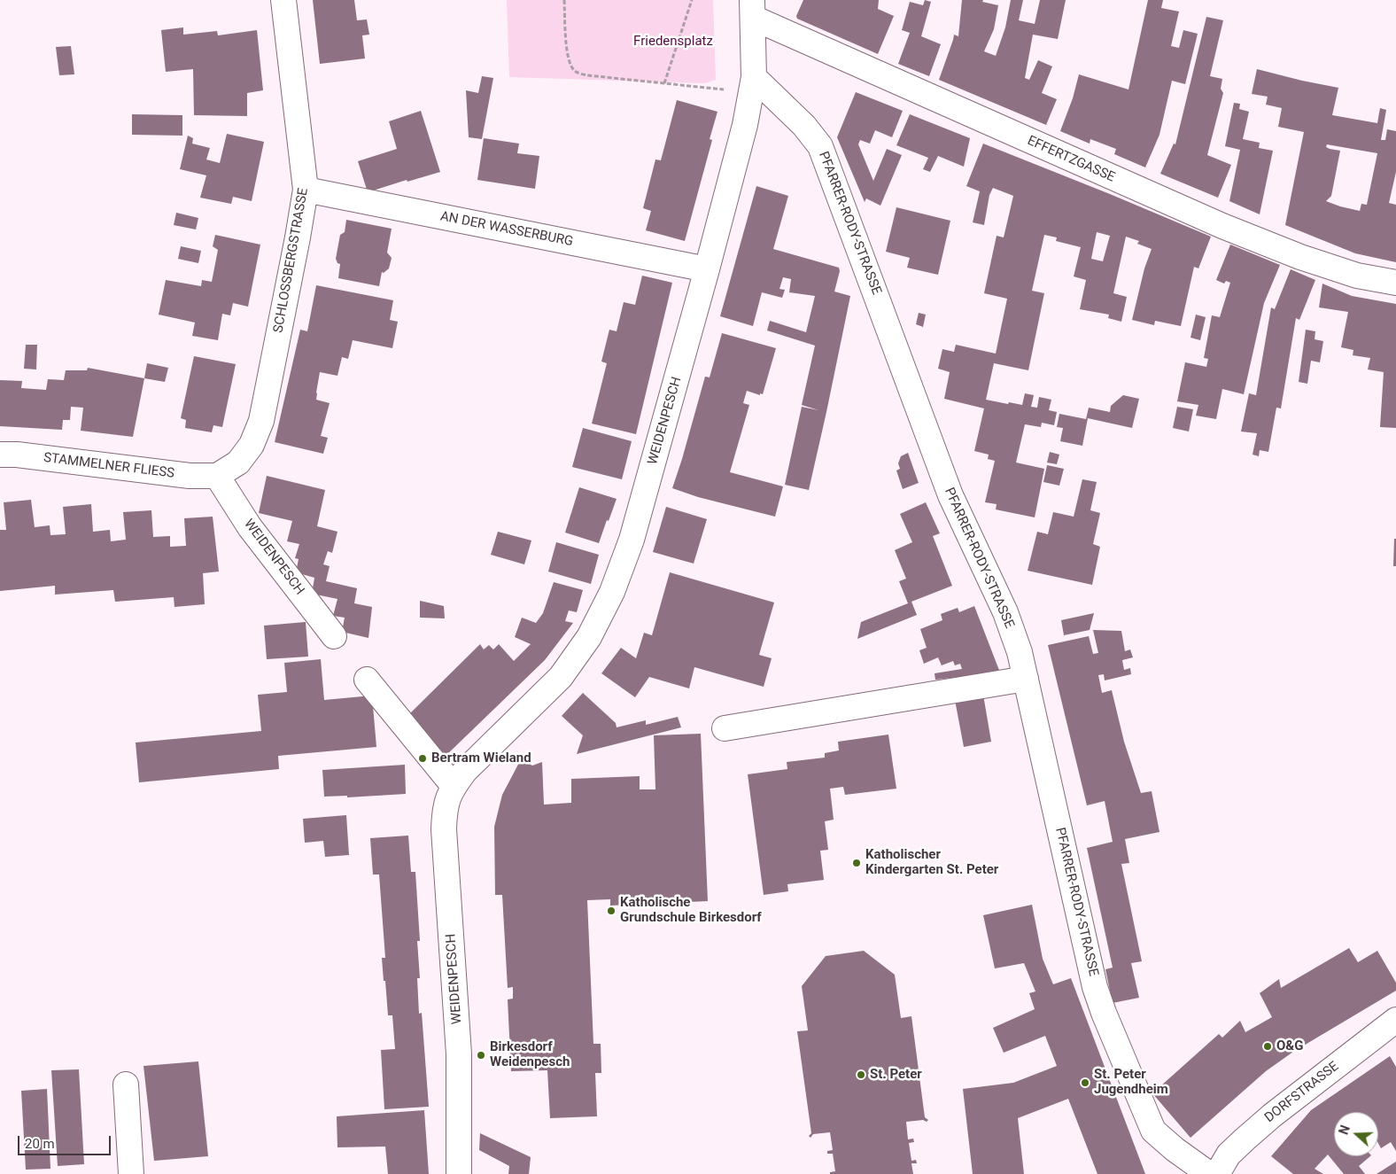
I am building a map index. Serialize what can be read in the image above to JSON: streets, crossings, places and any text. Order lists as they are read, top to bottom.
{
  "streets": {
    "street": [
      "EFFERTZGASSE",
      "PFARRER-RODY-STRASSE",
      "AN DER WASSERBURG",
      "SCHLOSSBERGSTRASSE",
      "WEIDENPESCH",
      "STAMMELNER FLIESS",
      "DORFSTRASSE"
    ]
  },
  "crossings": [
    ["EFFERTZGASSE", "WEIDENPESCH"],
    ["PFARRER-RODY-STRASSE", "WEIDENPESCH"],
    ["AN DER WASSERBURG", "SCHLOSSBERGSTRASSE"],
    ["AN DER WASSERBURG", "WEIDENPESCH"],
    ["SCHLOSSBERGSTRASSE", "WEIDENPESCH"],
    ["SCHLOSSBERGSTRASSE", "STAMMELNER FLIESS"],
    ["WEIDENPESCH", "STAMMELNER FLIESS"]
  ],
  "parks": ["Friedensplatz"],
  "places": [
    "Bertram Wieland",
    "Katholischer Kindergarten St. Peter",
    "Katholische Grundschule Birkesdorf",
    "O&G",
    "Birkesdorf Weidenpesch",
    "St. Peter",
    "St. Peter Jugendheim"
  ],
  "scale_bar": "20 m",
  "north": "left"
}
